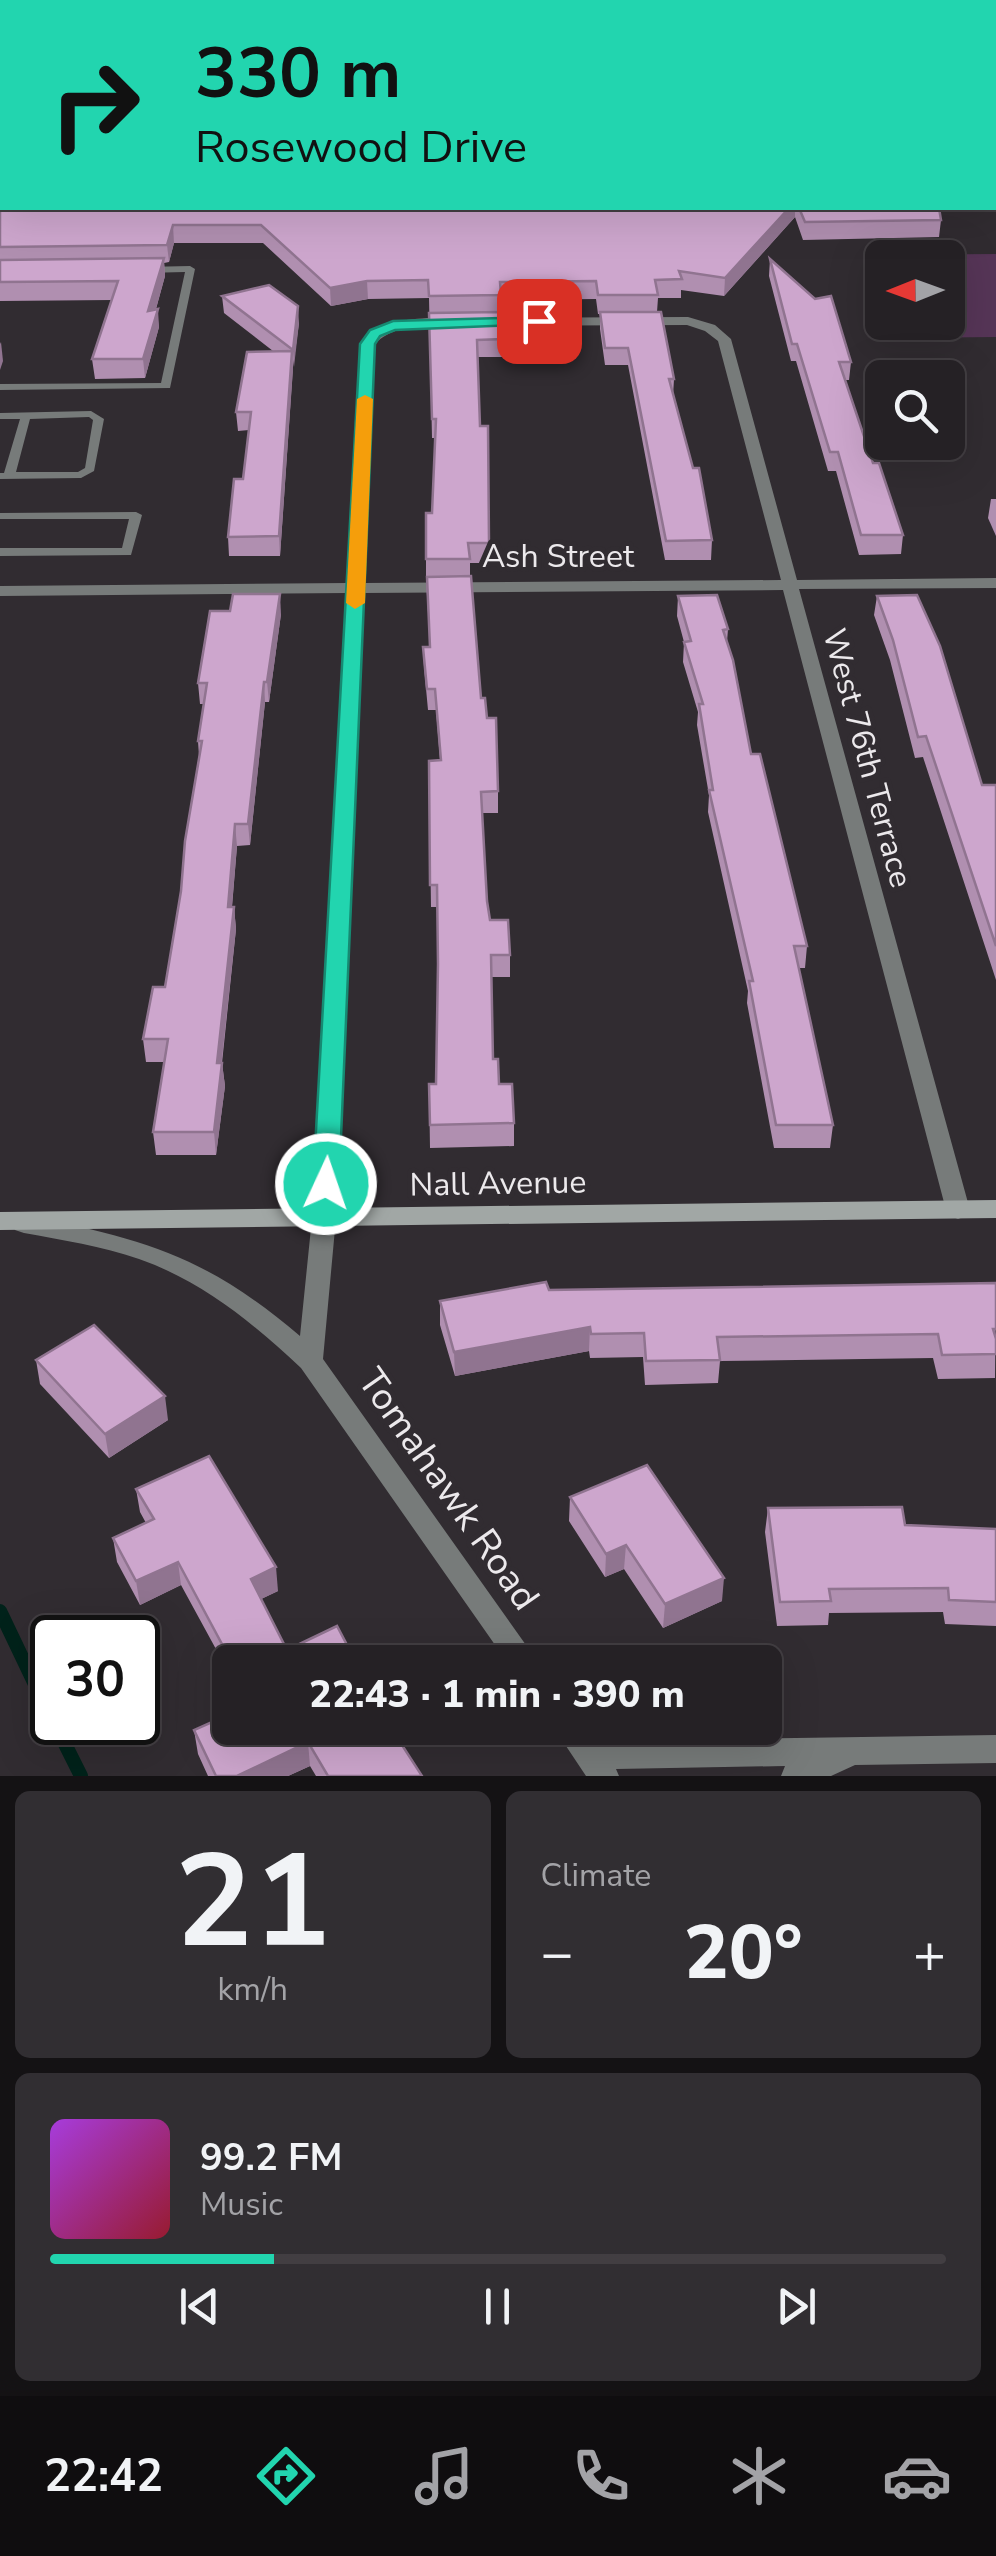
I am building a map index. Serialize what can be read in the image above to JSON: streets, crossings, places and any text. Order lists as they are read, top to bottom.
{
  "streets": {
    "main road": ["Nall Avenue"],
    "street": ["Ash Street", "West 76th Terrace", "Tomahawk Road"]
  },
  "crossings": [
    ["Ash Street", "West 76th Terrace"],
    ["Ash Street", "Tomahawk Road"],
    ["West 76th Terrace", "Nall Avenue"],
    ["West 76th Terrace", "Tomahawk Road"],
    ["Nall Avenue", "Tomahawk Road"]
  ],
  "north": "left",
  "page": {
    "turn": ["330 m", "Rosewood Drive"],
    "limit": "30",
    "trip": "22:43 · 1 min · 390 m",
    "tile": [
      ["21", "km/h"],
      "Climate"
    ],
    "heat": ["−", "20°", "+"],
    "song": ["99.2 FM", "Music"],
    "tabs": "22:42"
  }
}
